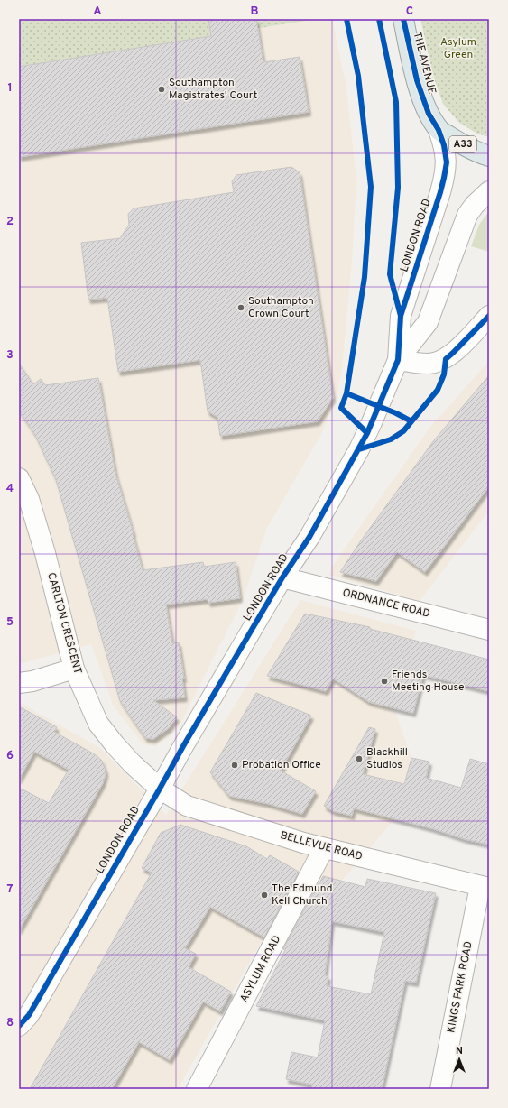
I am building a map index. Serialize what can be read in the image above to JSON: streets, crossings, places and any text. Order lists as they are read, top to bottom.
{
  "streets": {
    "main road": ["THE AVENUE", "A33"],
    "street": [
      "LONDON ROAD",
      "ORDNANCE ROAD",
      "CARLTON CRESCENT",
      "BELLEVUE ROAD",
      "ASYLUM ROAD",
      "KINGS PARK ROAD"
    ]
  },
  "crossings": [
    ["THE AVENUE", "LONDON ROAD"],
    ["LONDON ROAD", "ORDNANCE ROAD"],
    ["LONDON ROAD", "CARLTON CRESCENT"],
    ["LONDON ROAD", "BELLEVUE ROAD"],
    ["CARLTON CRESCENT", "BELLEVUE ROAD"],
    ["BELLEVUE ROAD", "ASYLUM ROAD"],
    ["BELLEVUE ROAD", "KINGS PARK ROAD"]
  ],
  "parks": ["Asylum Green"],
  "places": [
    "Southampton Magistrates' Court",
    "Southampton Crown Court",
    "Friends Meeting House",
    "Blackhill Studios",
    "Probation Office",
    "The Edmund Kell Church"
  ],
  "north": "top",
  "grid": {
    "columns": ["A", "B", "C"],
    "rows": [
      "1",
      "2",
      "3",
      "4",
      "5",
      "6",
      "7",
      "8"
    ]
  }
}
